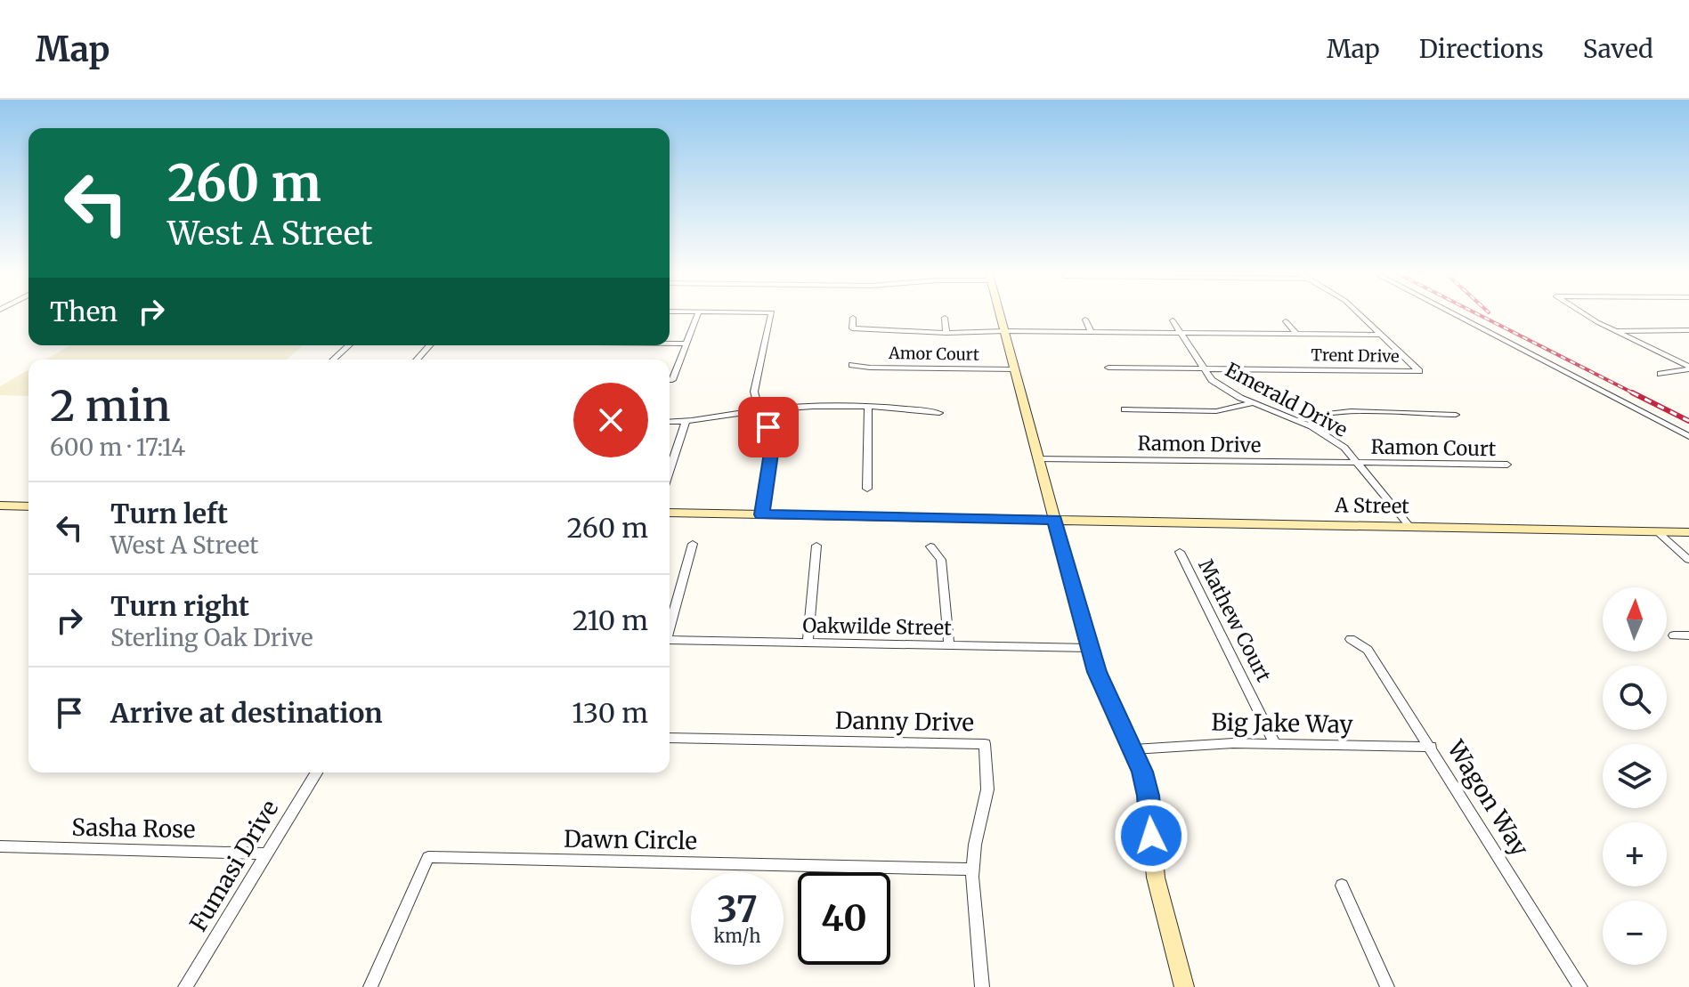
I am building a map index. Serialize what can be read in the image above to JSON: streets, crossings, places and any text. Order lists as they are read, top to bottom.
{
  "streets": {
    "street": [
      "Amor Court",
      "Trent Drive",
      "Emerald Drive",
      "Ramon Drive",
      "Ramon Court",
      "A Street",
      "Mathew Court",
      "Oakwilde Street",
      "Danny Drive",
      "Big Jake Way",
      "Wagon Way",
      "Sasha Rose",
      "Dawn Circle",
      "Fumasi Drive"
    ]
  },
  "crossings": [
    ["Trent Drive", "Emerald Drive"],
    ["Emerald Drive", "Ramon Drive"],
    ["Emerald Drive", "Ramon Court"],
    ["Emerald Drive", "A Street"],
    ["Ramon Drive", "Ramon Court"],
    ["Mathew Court", "Big Jake Way"],
    ["Danny Drive", "Dawn Circle"],
    ["Big Jake Way", "Wagon Way"],
    ["Sasha Rose", "Fumasi Drive"]
  ],
  "north": "top",
  "page": {
    "header": "Map",
    "nav": ["Map", "Directions", "Saved"],
    "turn": ["260 m", "West A Street"],
    "then": "Then",
    "heading": ["2 min", "600 m · 17:14"],
    "list": [
      {
        "name": "Turn left",
        "note": "West A Street",
        "value": "260 m"
      },
      {
        "name": "Turn right",
        "note": "Sterling Oak Drive",
        "value": "210 m"
      },
      {
        "name": "Arrive at destination",
        "value": "130 m"
      }
    ],
    "map_buttons": ["+", "−"],
    "speed": "37 km/h",
    "limit": "40"
  }
}
